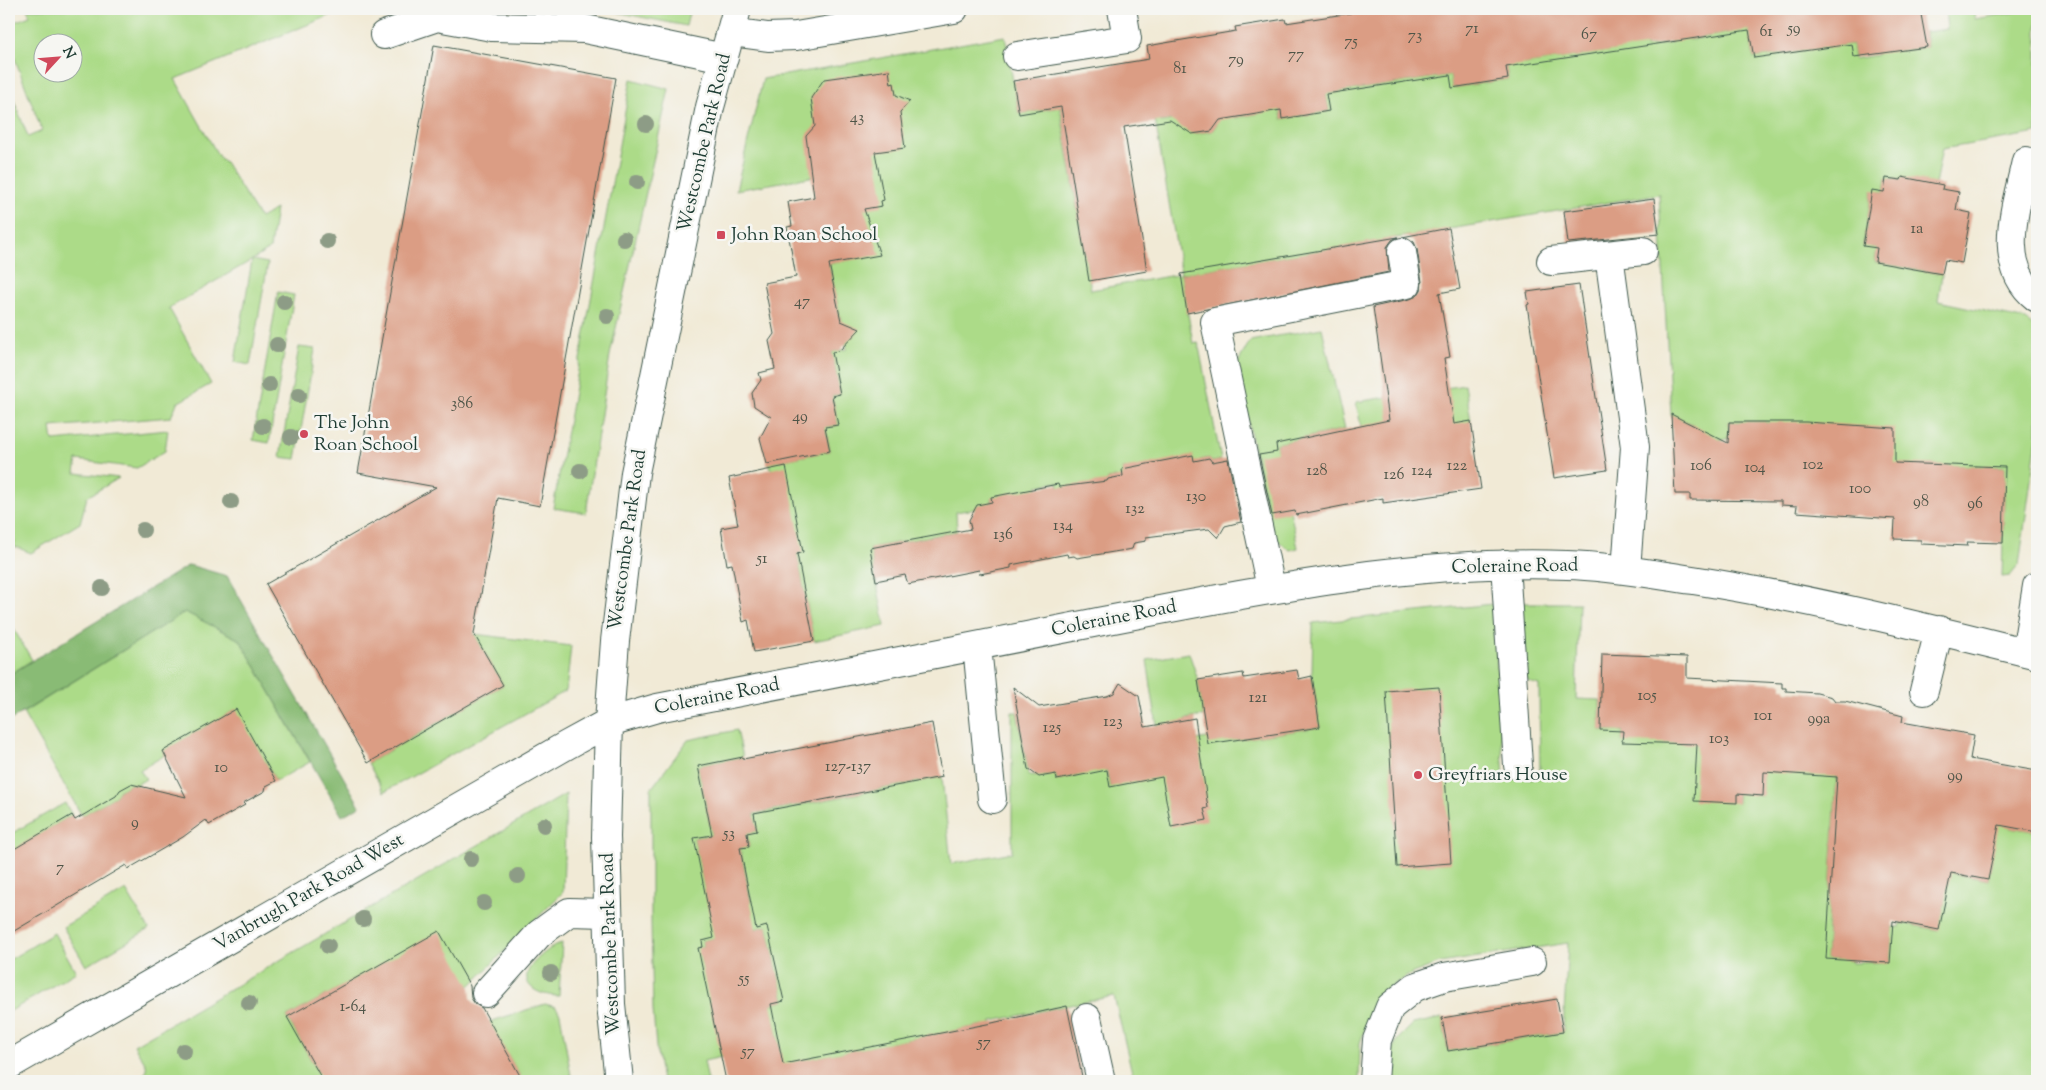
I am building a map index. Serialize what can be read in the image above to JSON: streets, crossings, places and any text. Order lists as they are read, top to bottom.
{
  "streets": {
    "street": ["Westcombe Park Road", "Coleraine Road", "Vanbrugh Park Road West"]
  },
  "crossings": [
    ["Westcombe Park Road", "Coleraine Road"],
    ["Westcombe Park Road", "Vanbrugh Park Road West"],
    ["Coleraine Road", "Vanbrugh Park Road West"]
  ],
  "places": {
    "transit": ["John Roan School"],
    "other": ["The John Roan School", "Greyfriars House"]
  },
  "house_numbers": [
    "71",
    "59",
    "61",
    "67",
    "73",
    "75",
    "77",
    "79",
    "81",
    "43",
    "1a",
    "47",
    "386",
    "49",
    "102",
    "122",
    "106",
    "104",
    "128",
    "124",
    "126",
    "100",
    "130",
    "98",
    "96",
    "132",
    "134",
    "136",
    "51",
    "105",
    "121",
    "101",
    "99a",
    "123",
    "125",
    "103",
    "127-137",
    "10",
    "99",
    "9",
    "53",
    "7",
    "55",
    "1-64",
    "57",
    "57"
  ],
  "north": "top right"
}
